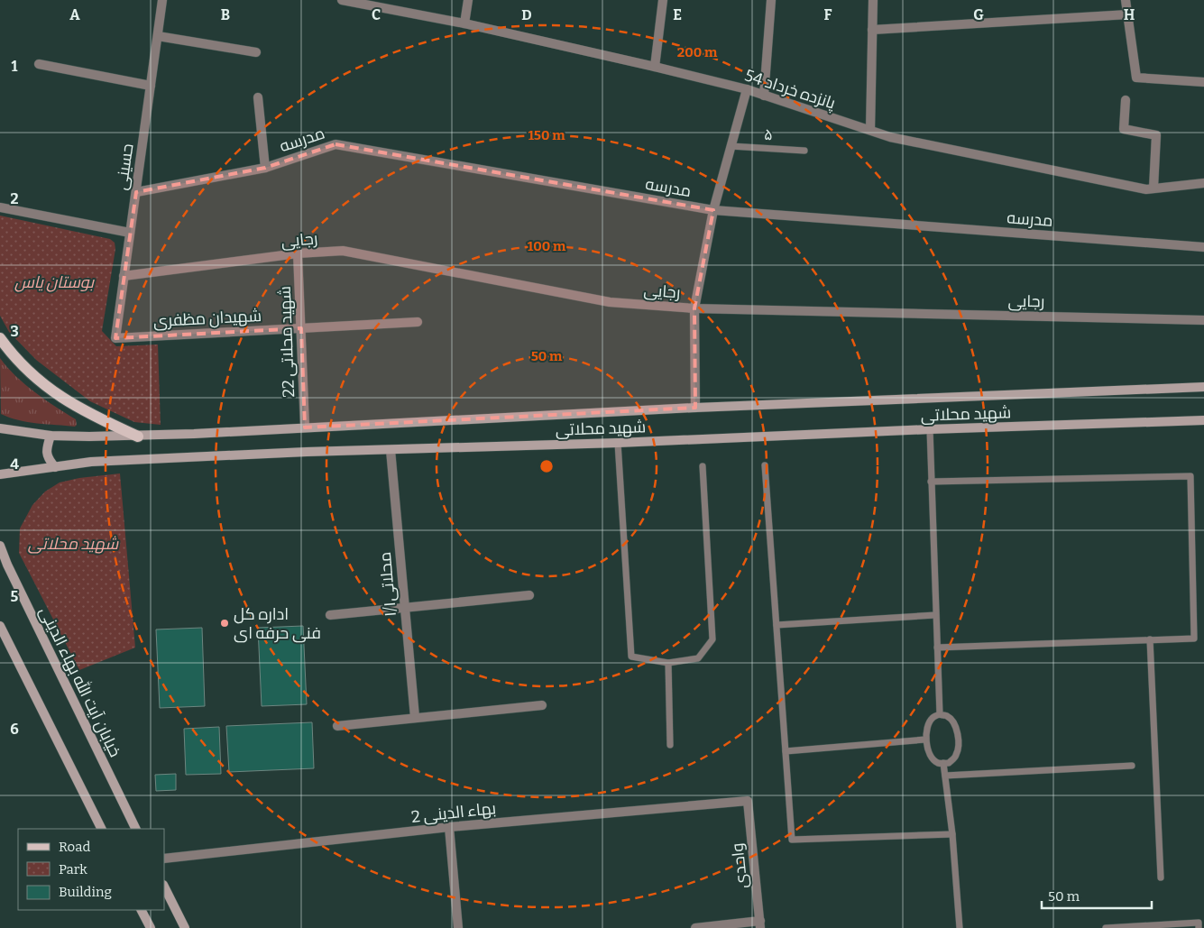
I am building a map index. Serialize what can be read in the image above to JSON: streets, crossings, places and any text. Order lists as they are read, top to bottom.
{
  "streets": {
    "main road": ["شهید محلاتی", "خیابان آیت الله بهاء الدینی"],
    "street": [
      "پانزده خرداد 54",
      "مدرسه",
      "حسینی",
      "رجایی",
      "شهیدان مظفری",
      "شهید محلاتی 22",
      "محلاتی۱/۱",
      "بهاء الدینی 2",
      "واحدی"
    ],
    "lane": ["۵"]
  },
  "crossings": [
    ["مدرسه", "حسینی"],
    ["حسینی", "رجایی"],
    ["حسینی", "شهیدان مظفری"],
    ["رجایی", "شهید محلاتی 22"],
    ["شهیدان مظفری", "شهید محلاتی 22"],
    ["شهید محلاتی 22", "شهید محلاتی"],
    ["شهید محلاتی", "محلاتی۱/۱"],
    ["بهاء الدینی 2", "واحدی"]
  ],
  "parks": ["بوستان یاس", "شهید محلاتی"],
  "places": ["اداره کل فنی حرفه ای"],
  "legend": ["Road", "Park", "Building"],
  "scale_bar": "50 m",
  "grid": {
    "columns": [
      "A",
      "B",
      "C",
      "D",
      "E",
      "F",
      "G",
      "H"
    ],
    "rows": [
      "1",
      "2",
      "3",
      "4",
      "5",
      "6"
    ]
  },
  "rings": [
    "200 m",
    "150 m",
    "100 m",
    "50 m"
  ]
}
